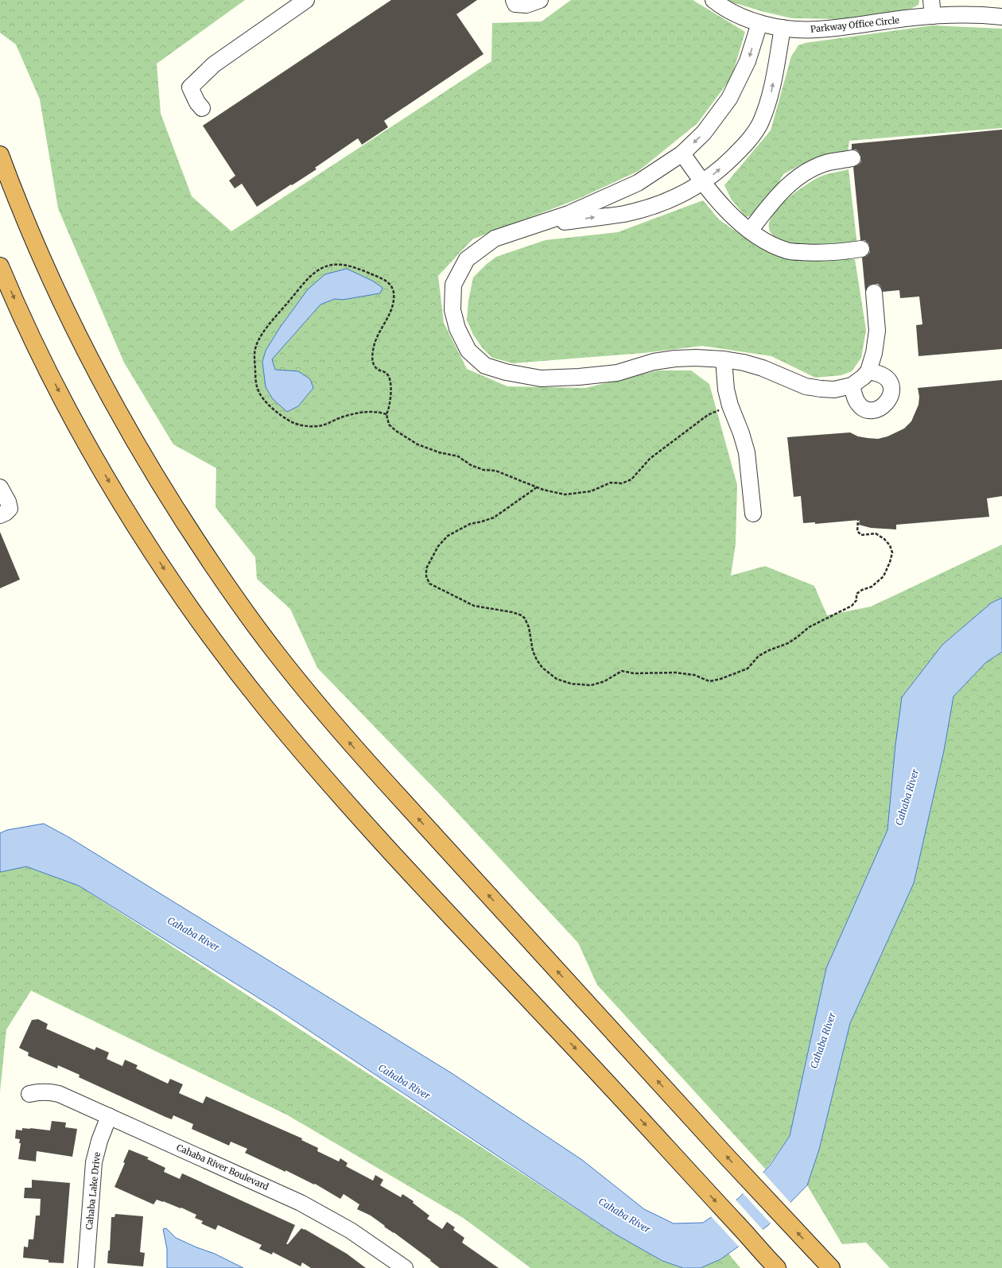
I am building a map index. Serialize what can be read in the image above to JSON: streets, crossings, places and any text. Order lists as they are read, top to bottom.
{
  "streets": {
    "street": ["Parkway Office Circle", "Cahaba River Boulevard", "Cahaba Lake Drive"]
  },
  "crossings": [
    ["Cahaba River Boulevard", "Cahaba Lake Drive"]
  ],
  "water": ["Cahaba River"]
}
